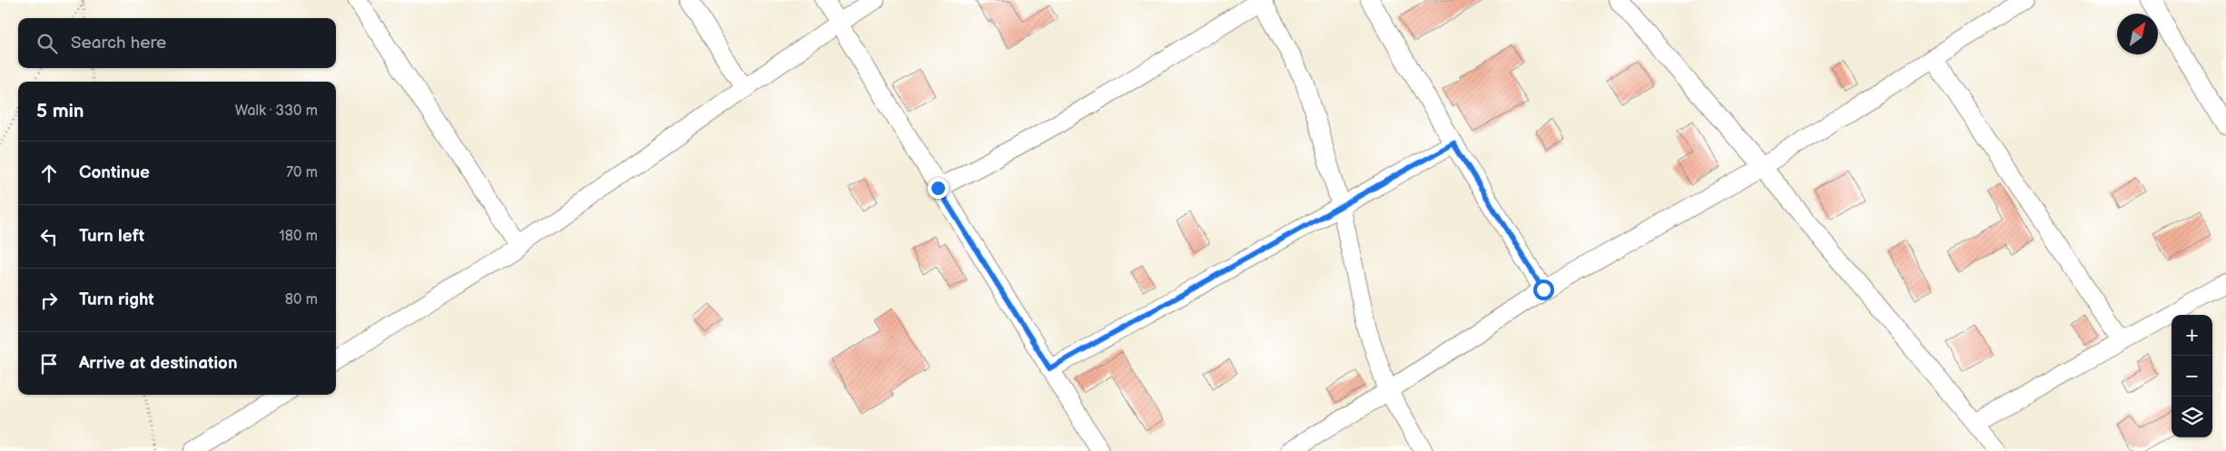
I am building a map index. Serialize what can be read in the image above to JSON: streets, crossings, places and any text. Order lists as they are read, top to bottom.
{
  "north": "top right",
  "page": {
    "search": "Search here",
    "heading": ["5 min", "Walk · 330 m"],
    "list": [
      ["Continue", "70 m"],
      ["Turn left", "180 m"],
      ["Turn right", "80 m"],
      "Arrive at destination"
    ],
    "map_buttons": ["+", "−"]
  }
}
